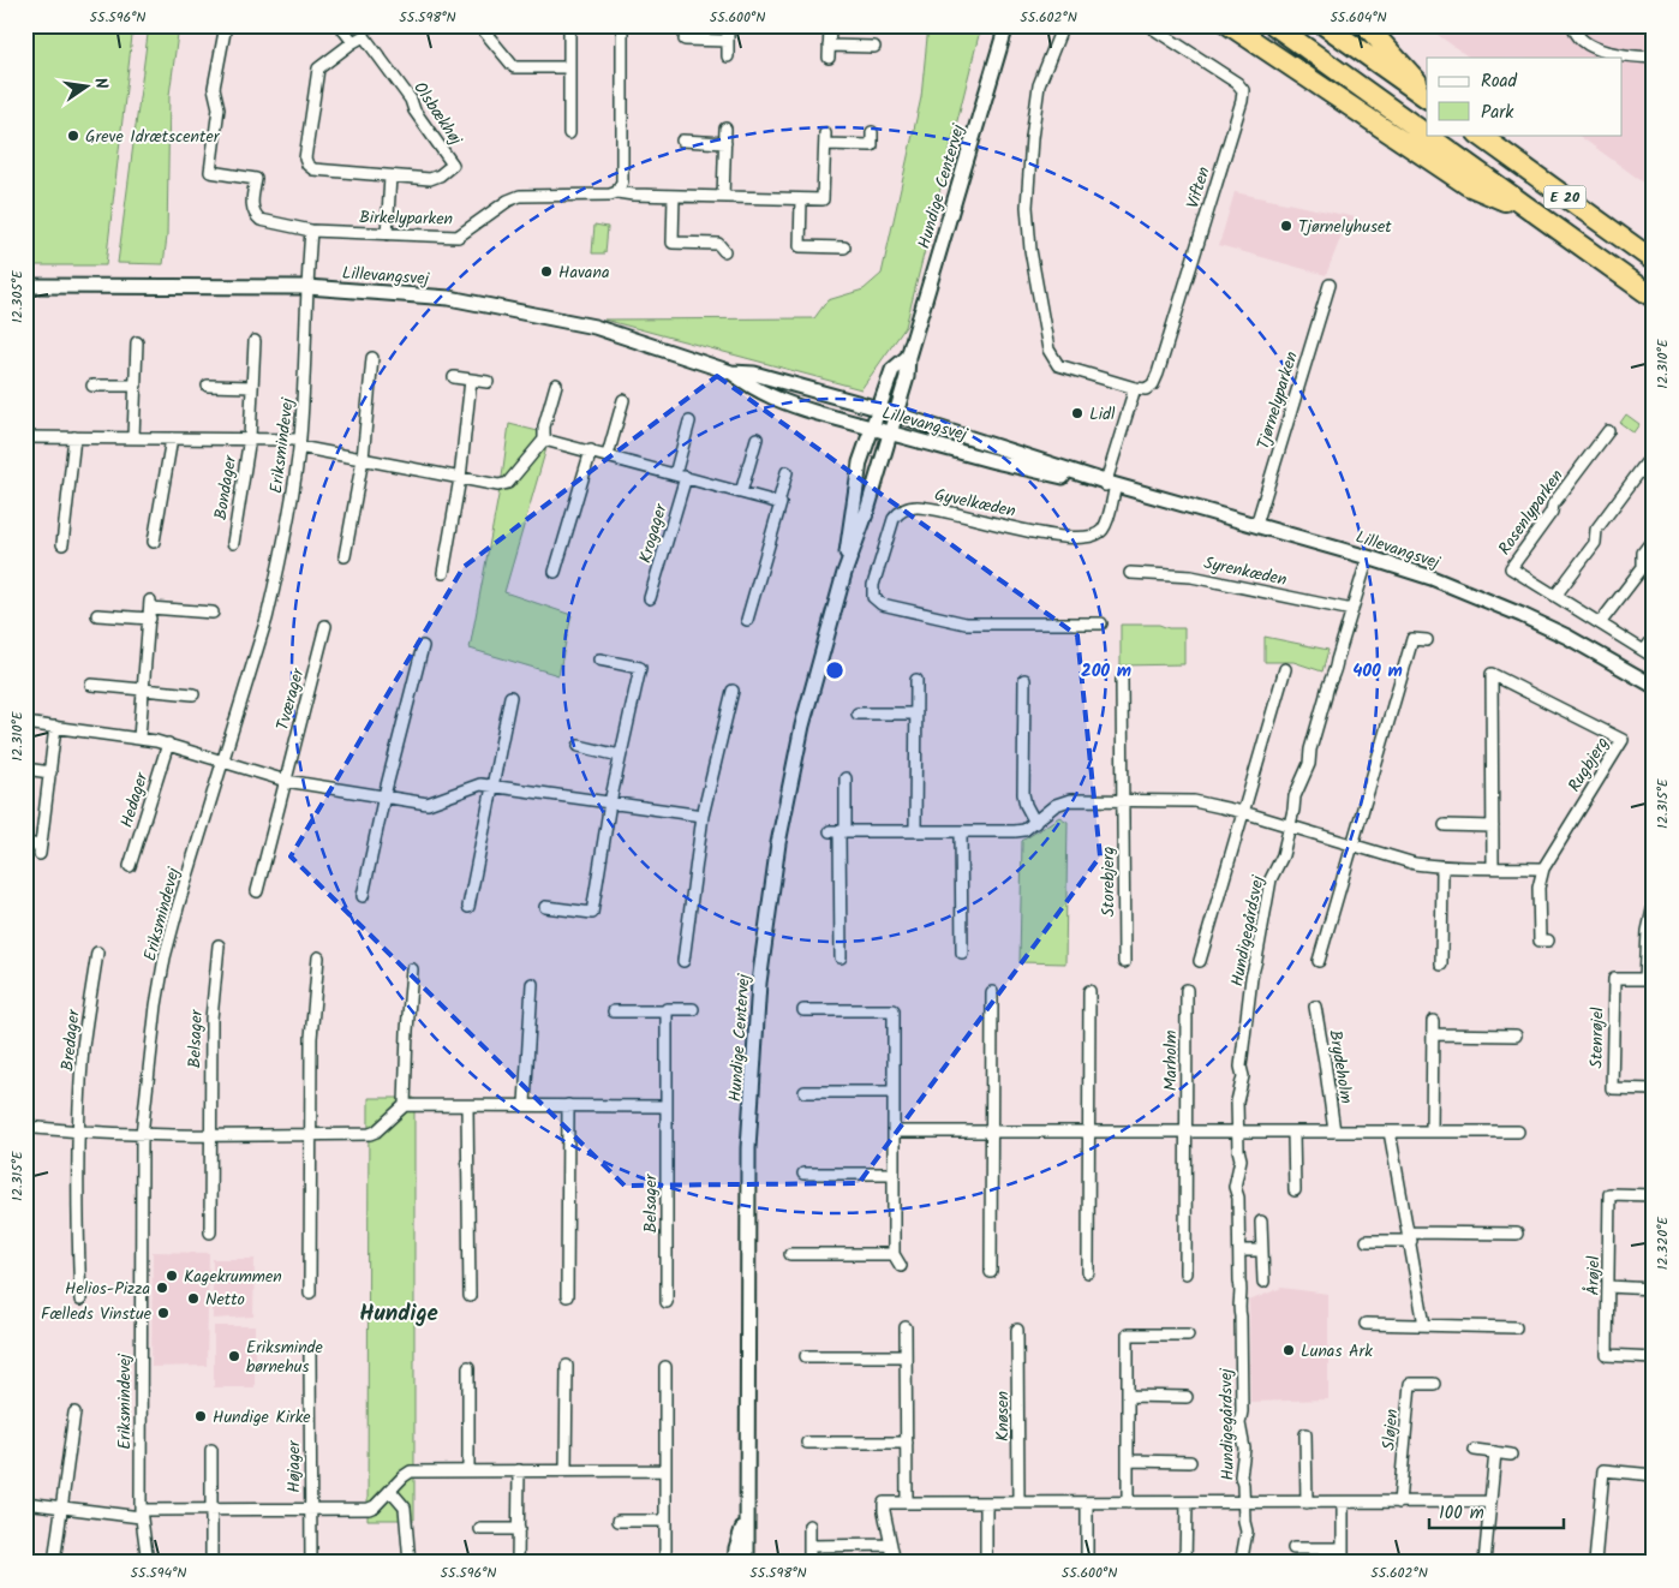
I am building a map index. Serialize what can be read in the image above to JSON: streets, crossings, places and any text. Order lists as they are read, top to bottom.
{
  "streets": {
    "highway": ["E 20"],
    "street": [
      "Olsbækhøj",
      "Hundige Centervej",
      "Viften",
      "Birkelyparken",
      "Lillevangsvej",
      "Tjørnelyparken",
      "Eriksmindevej",
      "Bondager",
      "Gyvelkæden",
      "Rosenlyparken",
      "Krogager",
      "Syrenkæden",
      "Tværager",
      "Rugbjerg",
      "Hedager",
      "Storebjerg",
      "Hundigegårdsvej",
      "Stenrøjel",
      "Belsager",
      "Bredager",
      "Marholm",
      "Brydeholm",
      "Årøjel",
      "Knøsen",
      "Sløjen",
      "Højager"
    ]
  },
  "crossings": [
    ["Hundige Centervej", "Lillevangsvej"],
    ["Lillevangsvej", "Tjørnelyparken"],
    ["Lillevangsvej", "Eriksmindevej"],
    ["Lillevangsvej", "Gyvelkæden"],
    ["Lillevangsvej", "Hundigegårdsvej"],
    ["Eriksmindevej", "Bondager"],
    ["Eriksmindevej", "Højager"],
    ["Syrenkæden", "Hundigegårdsvej"]
  ],
  "districts": ["Hundige"],
  "places": [
    "Greve Idrætscenter",
    "Tjørnelyhuset",
    "Havana",
    "Lidl",
    "Kagekrummen",
    "Helios-Pizza",
    "Netto",
    "Fælleds Vinstue",
    "Lunas Ark",
    "Eriksminde børnehus",
    "Hundige Kirke"
  ],
  "legend": ["Road", "Park"],
  "scale_bar": "100 m",
  "north": "right",
  "coordinates": [
    "55.596°N",
    "55.598°N",
    "55.600°N",
    "55.602°N",
    "55.604°N",
    "12.305°E",
    "12.310°E",
    "12.315°E",
    "12.320°E",
    "55.594°N"
  ],
  "rings": ["200 m", "400 m"]
}
